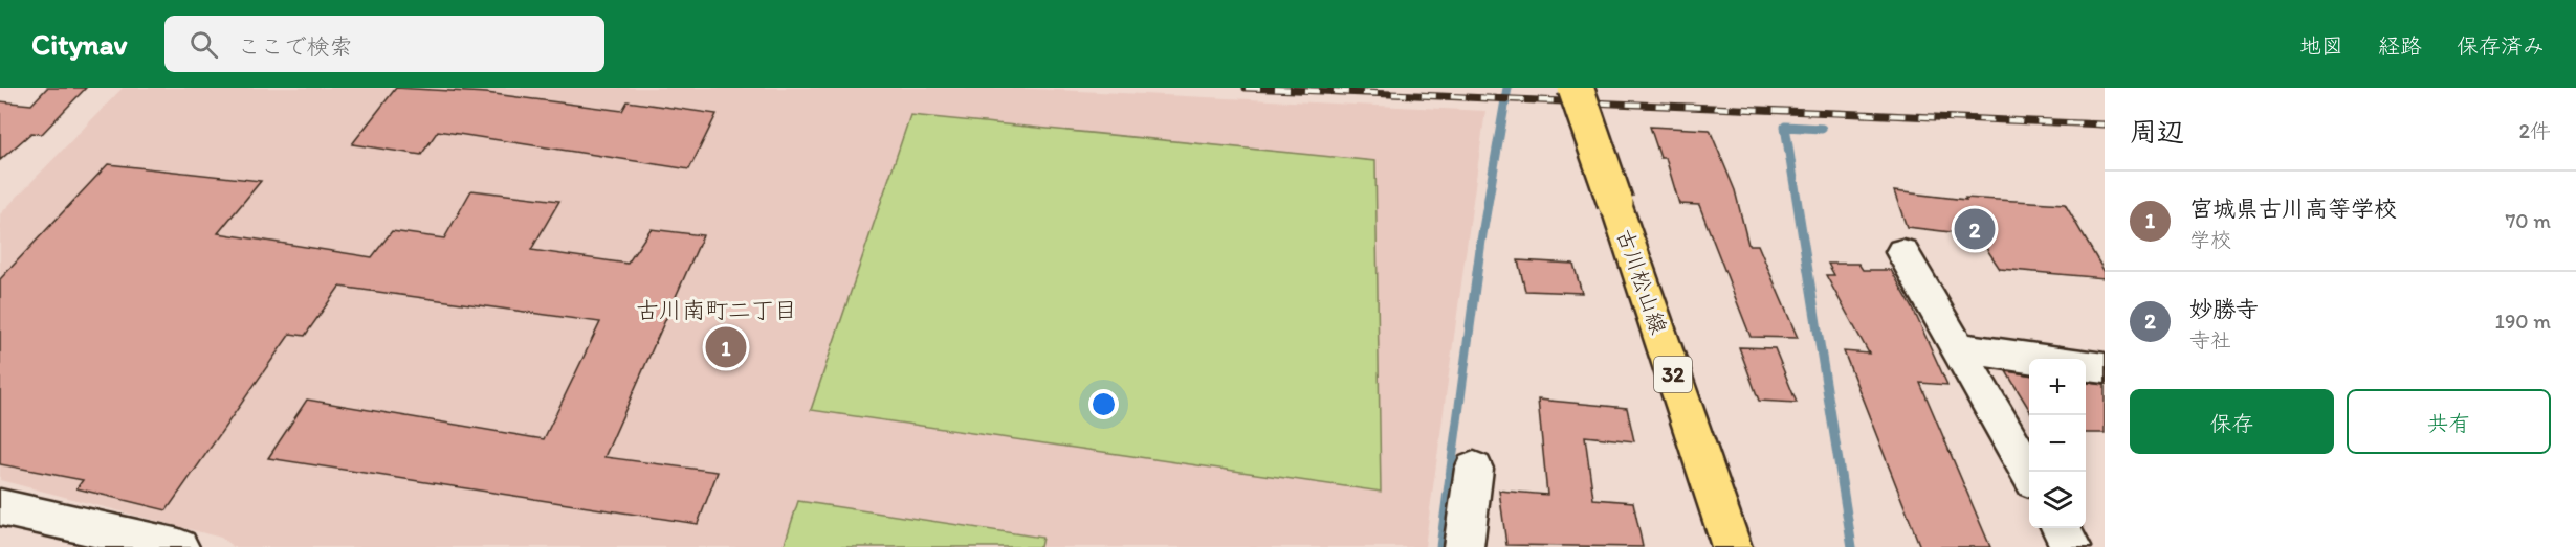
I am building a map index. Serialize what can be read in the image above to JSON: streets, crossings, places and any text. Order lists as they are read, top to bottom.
{
  "streets": {
    "main road": ["古川松山線", "32"]
  },
  "districts": ["古川南町二丁目"],
  "page": {
    "header": "Citynav",
    "search": "ここで検索",
    "nav": ["地図", "経路", "保存済み"],
    "heading": ["周辺", "2件"],
    "list": [
      {
        "mark": "1",
        "name": "宮城県古川高等学校",
        "note": "学校",
        "value": "70 m"
      },
      {
        "mark": "2",
        "name": "妙勝寺",
        "note": "寺社",
        "value": "190 m"
      }
    ],
    "pins": ["2", "1"],
    "map_buttons": ["+", "−"],
    "buttons": ["保存", "共有"]
  }
}
